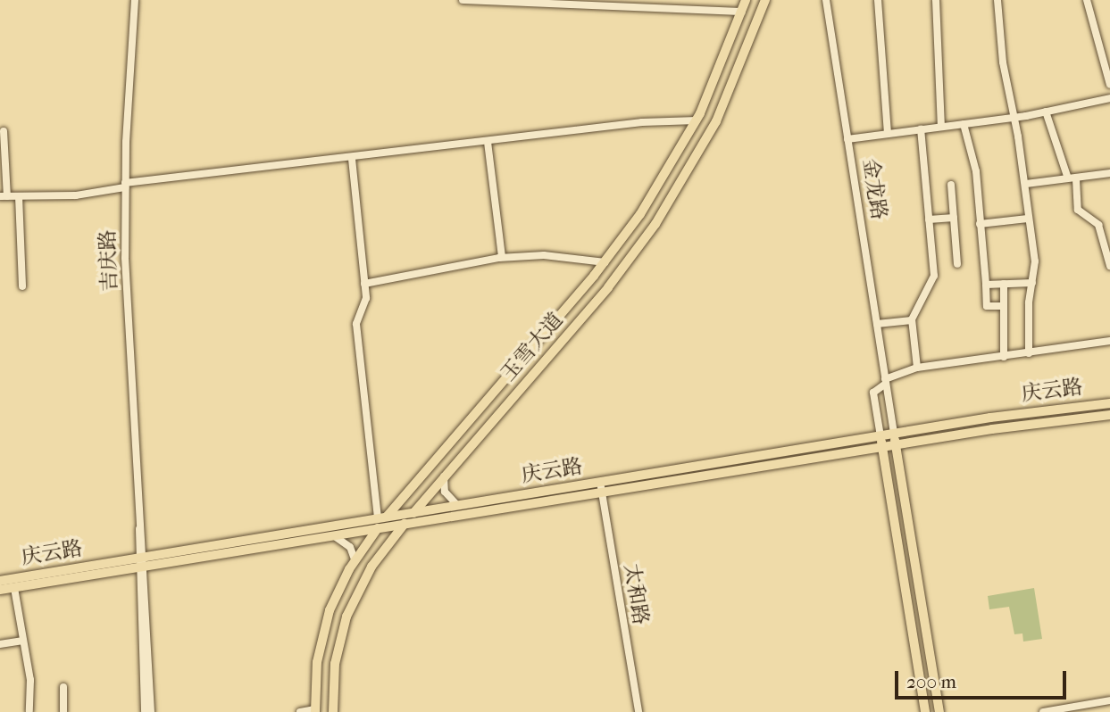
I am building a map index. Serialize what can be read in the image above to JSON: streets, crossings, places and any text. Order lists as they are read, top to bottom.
{
  "streets": {
    "main road": ["金龙路", "玉雪大道", "庆云路"],
    "street": ["吉庆路", "太和路"]
  },
  "crossings": [
    ["金龙路", "庆云路"],
    ["吉庆路", "庆云路"],
    ["玉雪大道", "庆云路"],
    ["庆云路", "太和路"]
  ],
  "scale_bar": "200 m"
}
